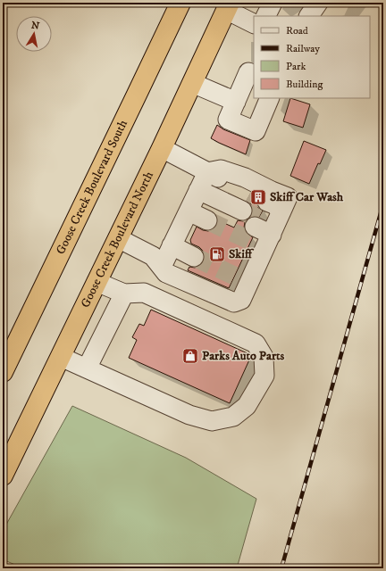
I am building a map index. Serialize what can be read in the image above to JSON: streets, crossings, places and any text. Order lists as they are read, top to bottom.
{
  "streets": {
    "highway": ["Goose Creek Boulevard South", "Goose Creek Boulevard North"]
  },
  "places": {
    "building": ["Skiff Car Wash"],
    "fuel station": ["Skiff"],
    "shop": ["Parks Auto Parts"]
  },
  "legend": [
    "Road",
    "Railway",
    "Park",
    "Building"
  ],
  "north": "top"
}
